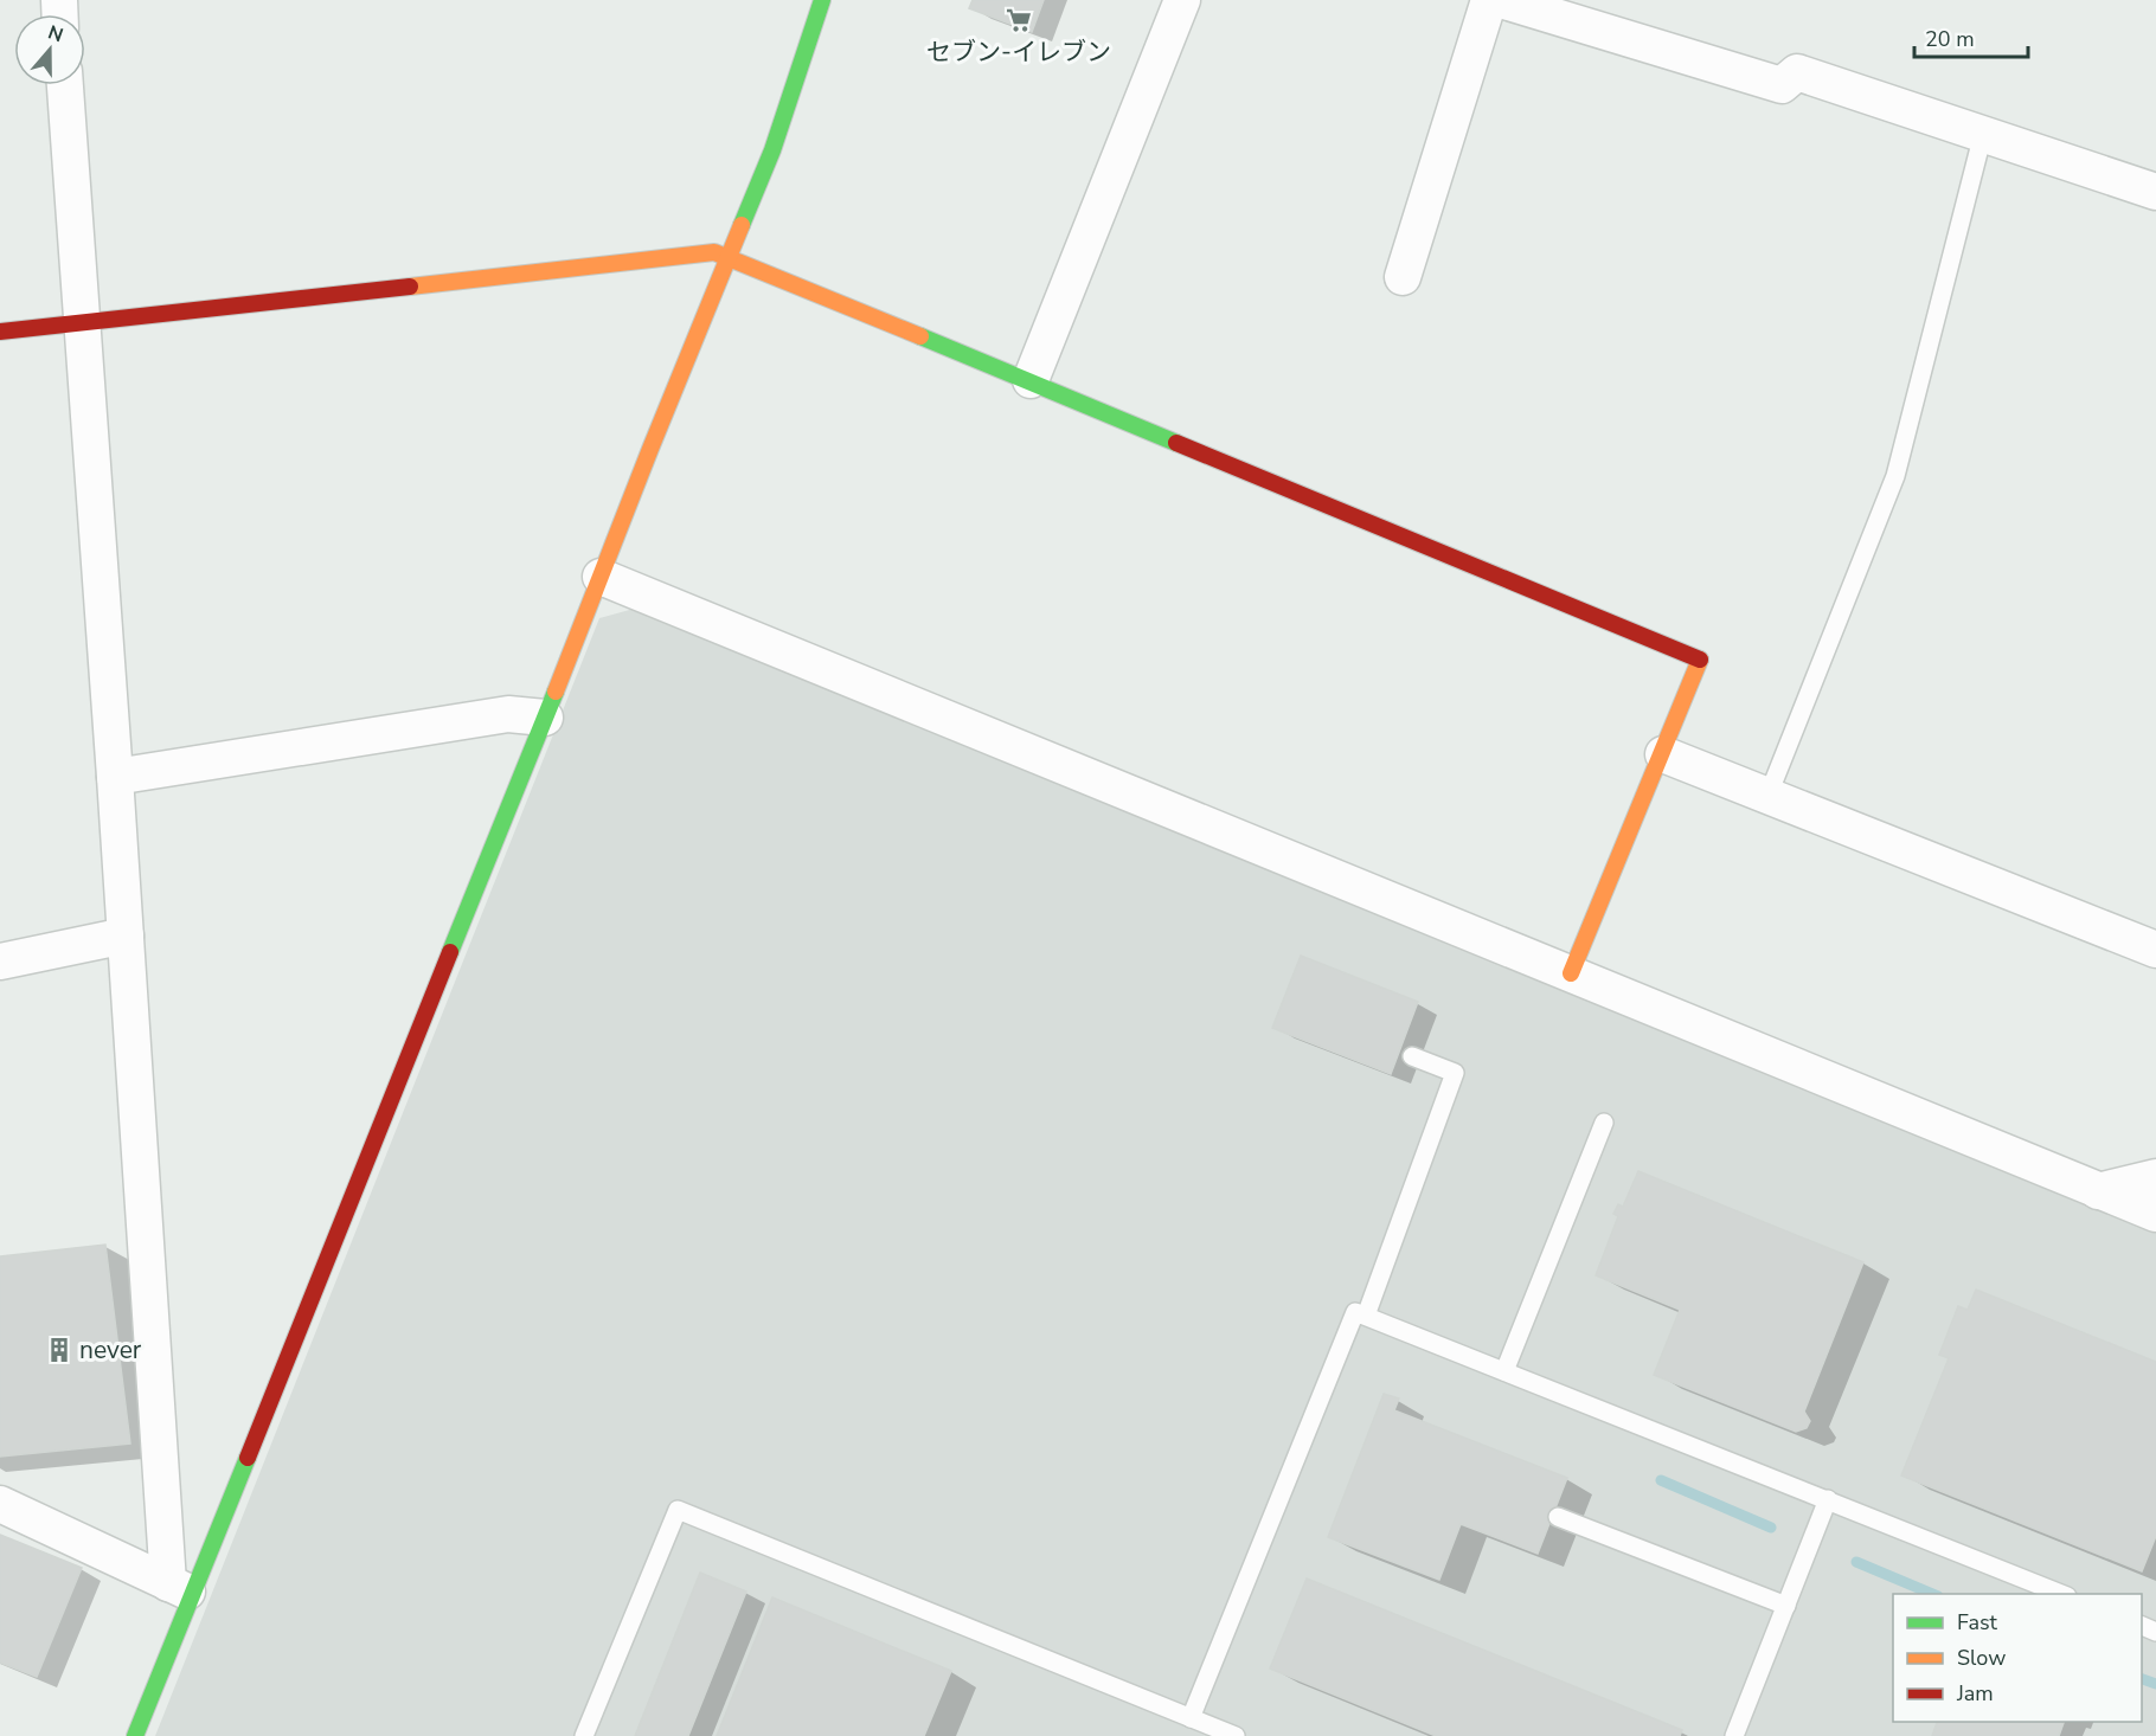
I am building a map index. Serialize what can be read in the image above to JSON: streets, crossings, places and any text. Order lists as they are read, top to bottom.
{
  "places": {
    "supermarket": ["セブン-イレブン"],
    "building": ["never"]
  },
  "legend": ["Fast", "Slow", "Jam"],
  "scale_bar": "20 m",
  "north": "top"
}
